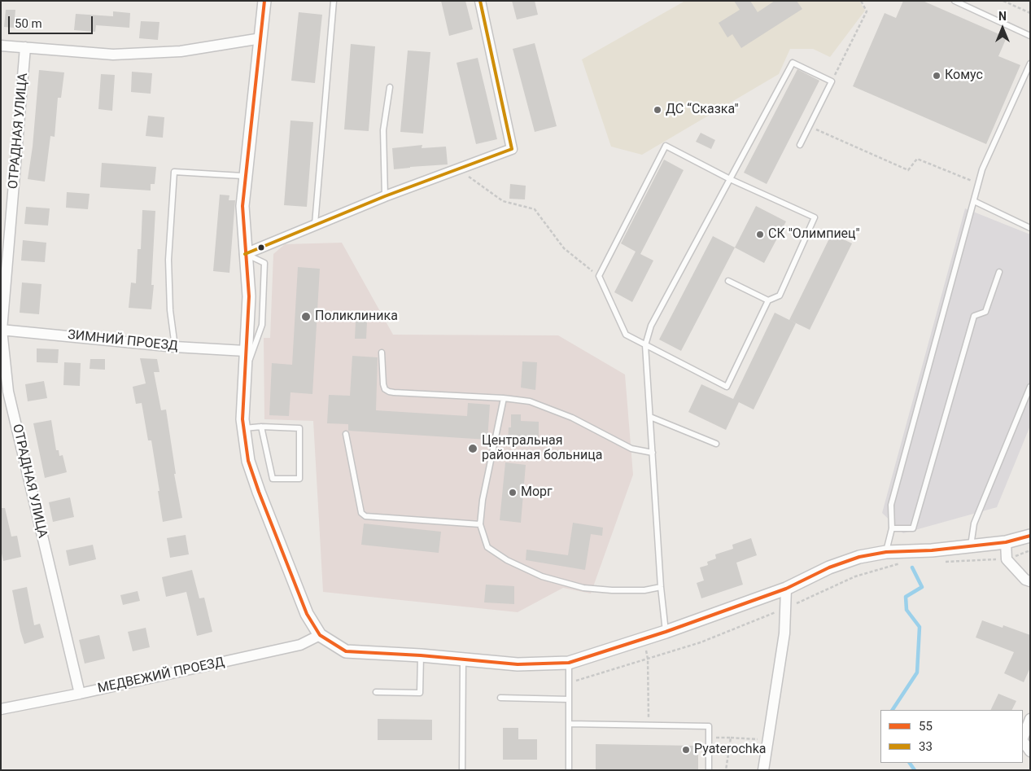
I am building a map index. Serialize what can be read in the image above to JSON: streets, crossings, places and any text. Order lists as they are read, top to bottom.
{
  "streets": {
    "street": ["ОТРАДНАЯ УЛИЦА", "ЗИМНИЙ ПРОЕЗД", "МЕДВЕЖИЙ ПРОЕЗД"]
  },
  "crossings": [
    ["ОТРАДНАЯ УЛИЦА", "ЗИМНИЙ ПРОЕЗД"],
    ["ОТРАДНАЯ УЛИЦА", "МЕДВЕЖИЙ ПРОЕЗД"]
  ],
  "places": [
    "Комус",
    "ДС “Сказка\"",
    "СК \"Олимпиец\"",
    "Поликлиника",
    "Центральная районная больница",
    "Морг",
    "Pyaterochka"
  ],
  "lines": ["transit line 55", "transit line 33"],
  "legend": ["55", "33"],
  "scale_bar": "50 m",
  "north": "top"
}
